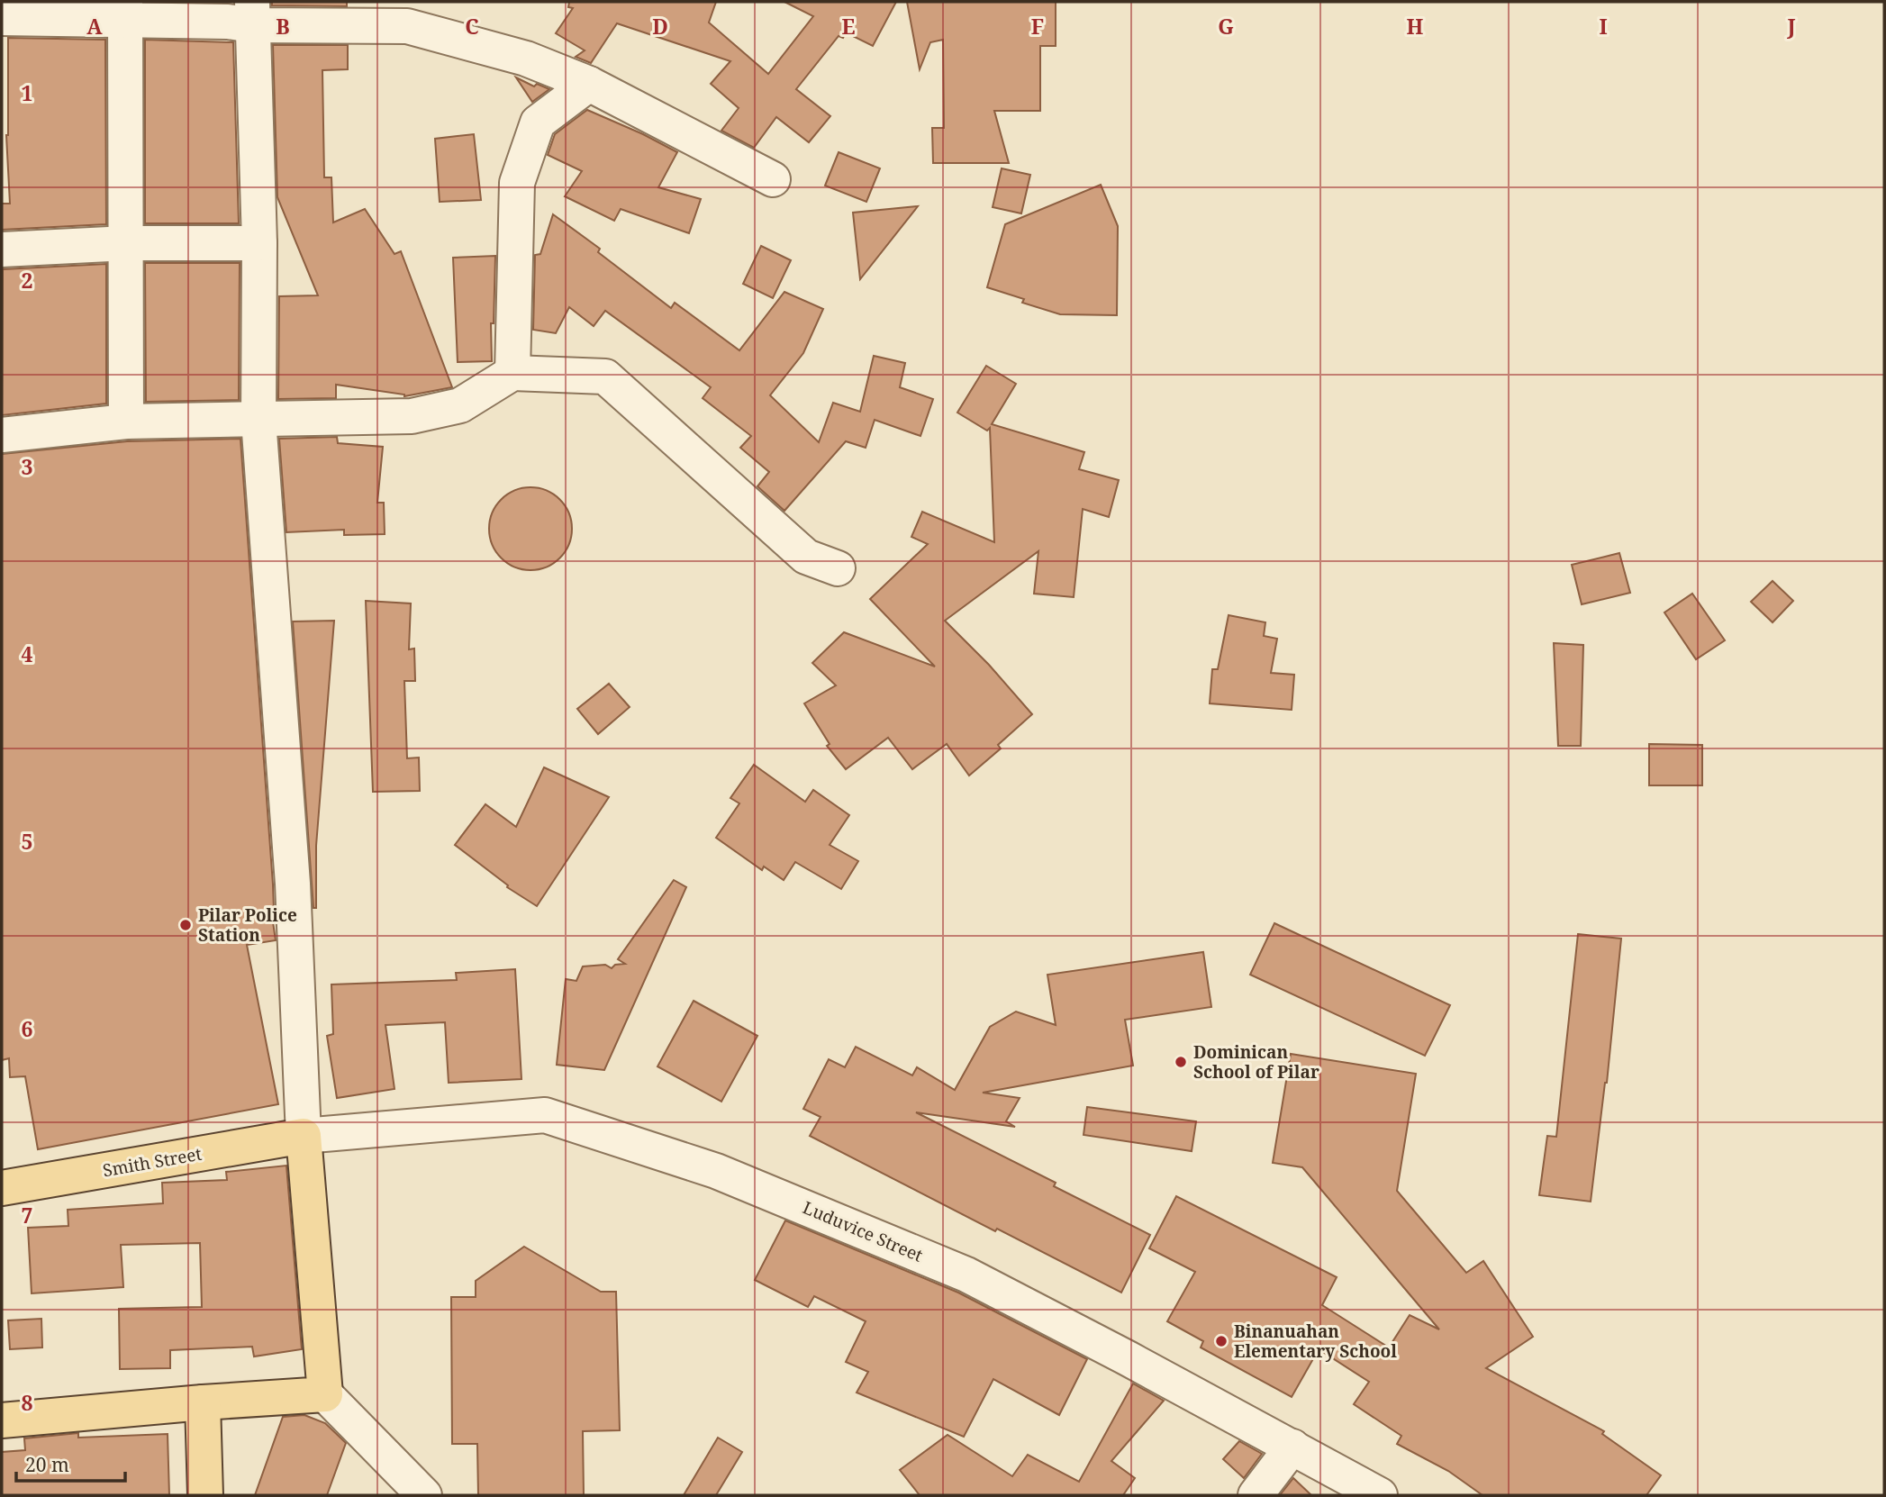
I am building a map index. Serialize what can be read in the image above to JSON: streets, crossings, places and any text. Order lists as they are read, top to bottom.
{
  "streets": {
    "main road": ["Smith Street"],
    "street": ["Luduvice Street"]
  },
  "crossings": [
    ["Smith Street", "Luduvice Street"]
  ],
  "places": ["Pilar Police Station", "Dominican School of Pilar", "Binanuahan Elementary School"],
  "scale_bar": "20 m",
  "grid": {
    "columns": [
      "A",
      "B",
      "C",
      "D",
      "E",
      "F",
      "G",
      "H",
      "I",
      "J"
    ],
    "rows": [
      "1",
      "2",
      "3",
      "4",
      "5",
      "6",
      "7",
      "8"
    ]
  }
}
